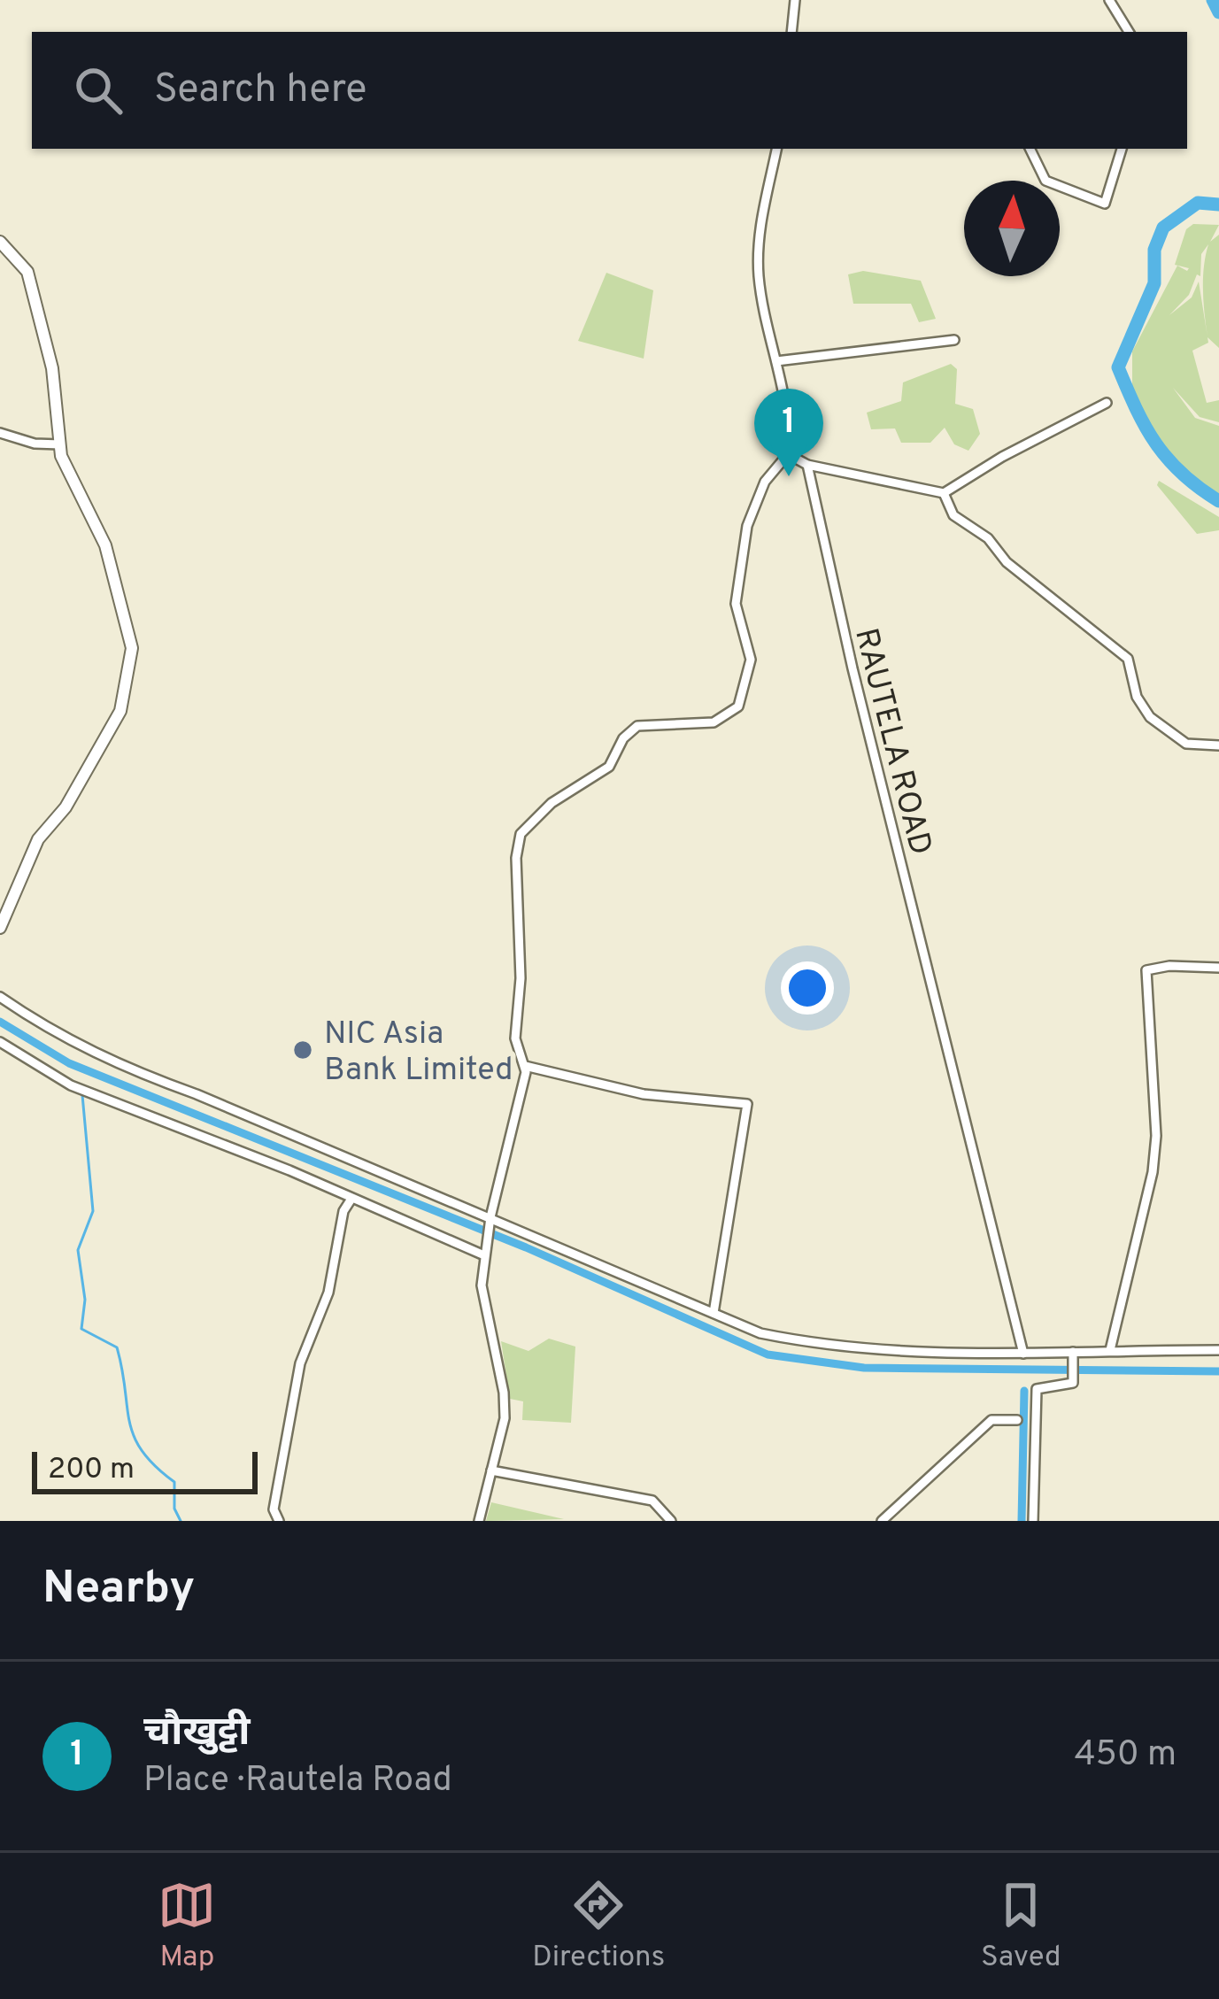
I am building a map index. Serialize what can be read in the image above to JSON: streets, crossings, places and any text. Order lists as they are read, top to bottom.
{
  "streets": {
    "street": ["RAUTELA ROAD"]
  },
  "places": ["NIC Asia Bank Limited"],
  "scale_bar": "200 m",
  "north": "top",
  "page": {
    "search": "Search here",
    "pins": "1",
    "scale": "200 m",
    "heading": "Nearby",
    "list": [
      {
        "mark": "1",
        "name": "चौखुट्टी",
        "note": "Place · Rautela Road",
        "value": "450 m"
      }
    ],
    "nav": ["Map", "Directions", "Saved"]
  }
}
